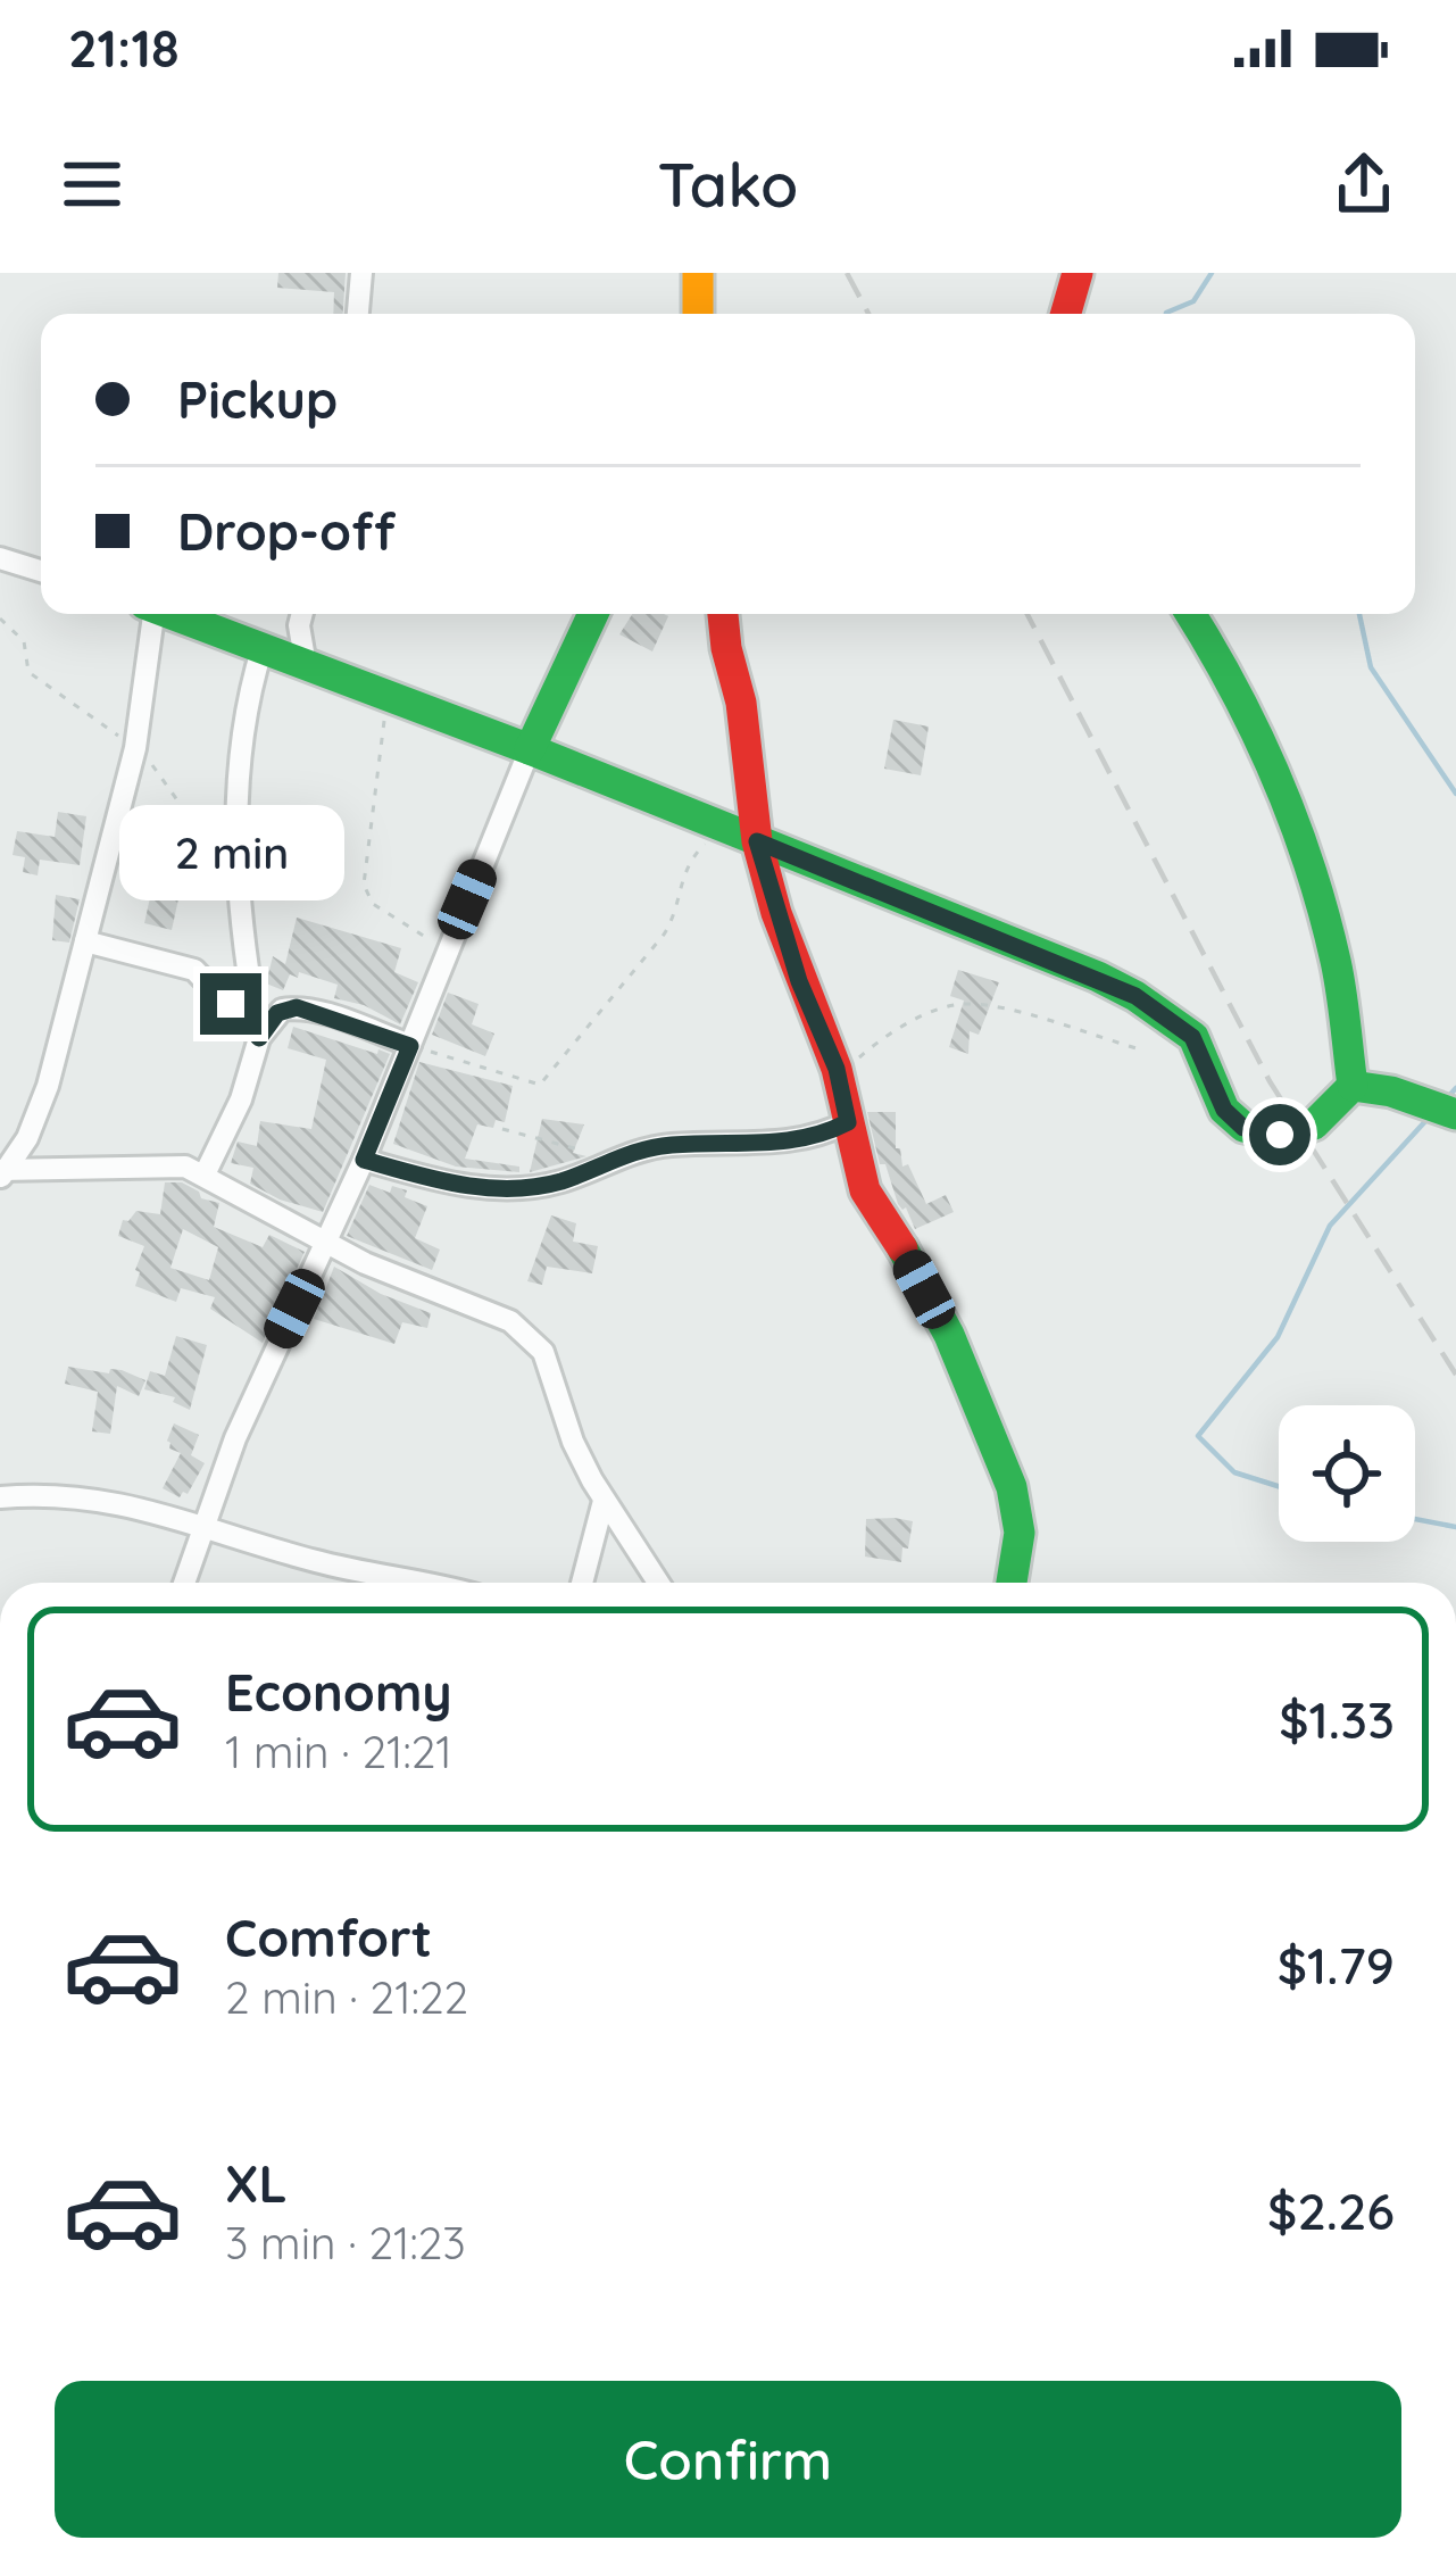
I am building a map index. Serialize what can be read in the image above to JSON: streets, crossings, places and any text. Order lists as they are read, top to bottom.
{
  "page": {
    "status": "21:18",
    "header": "Tako",
    "banner": ["Pickup", "Drop-off"],
    "bubble": "2 min",
    "list": [
      {
        "name": "Economy",
        "note": "1 min · 21:21",
        "value": "$1.33"
      },
      {
        "name": "Comfort",
        "note": "2 min · 21:22",
        "value": "$1.79"
      },
      {
        "name": "XL",
        "note": "3 min · 21:23",
        "value": "$2.26"
      }
    ],
    "buttons": "Confirm"
  }
}
